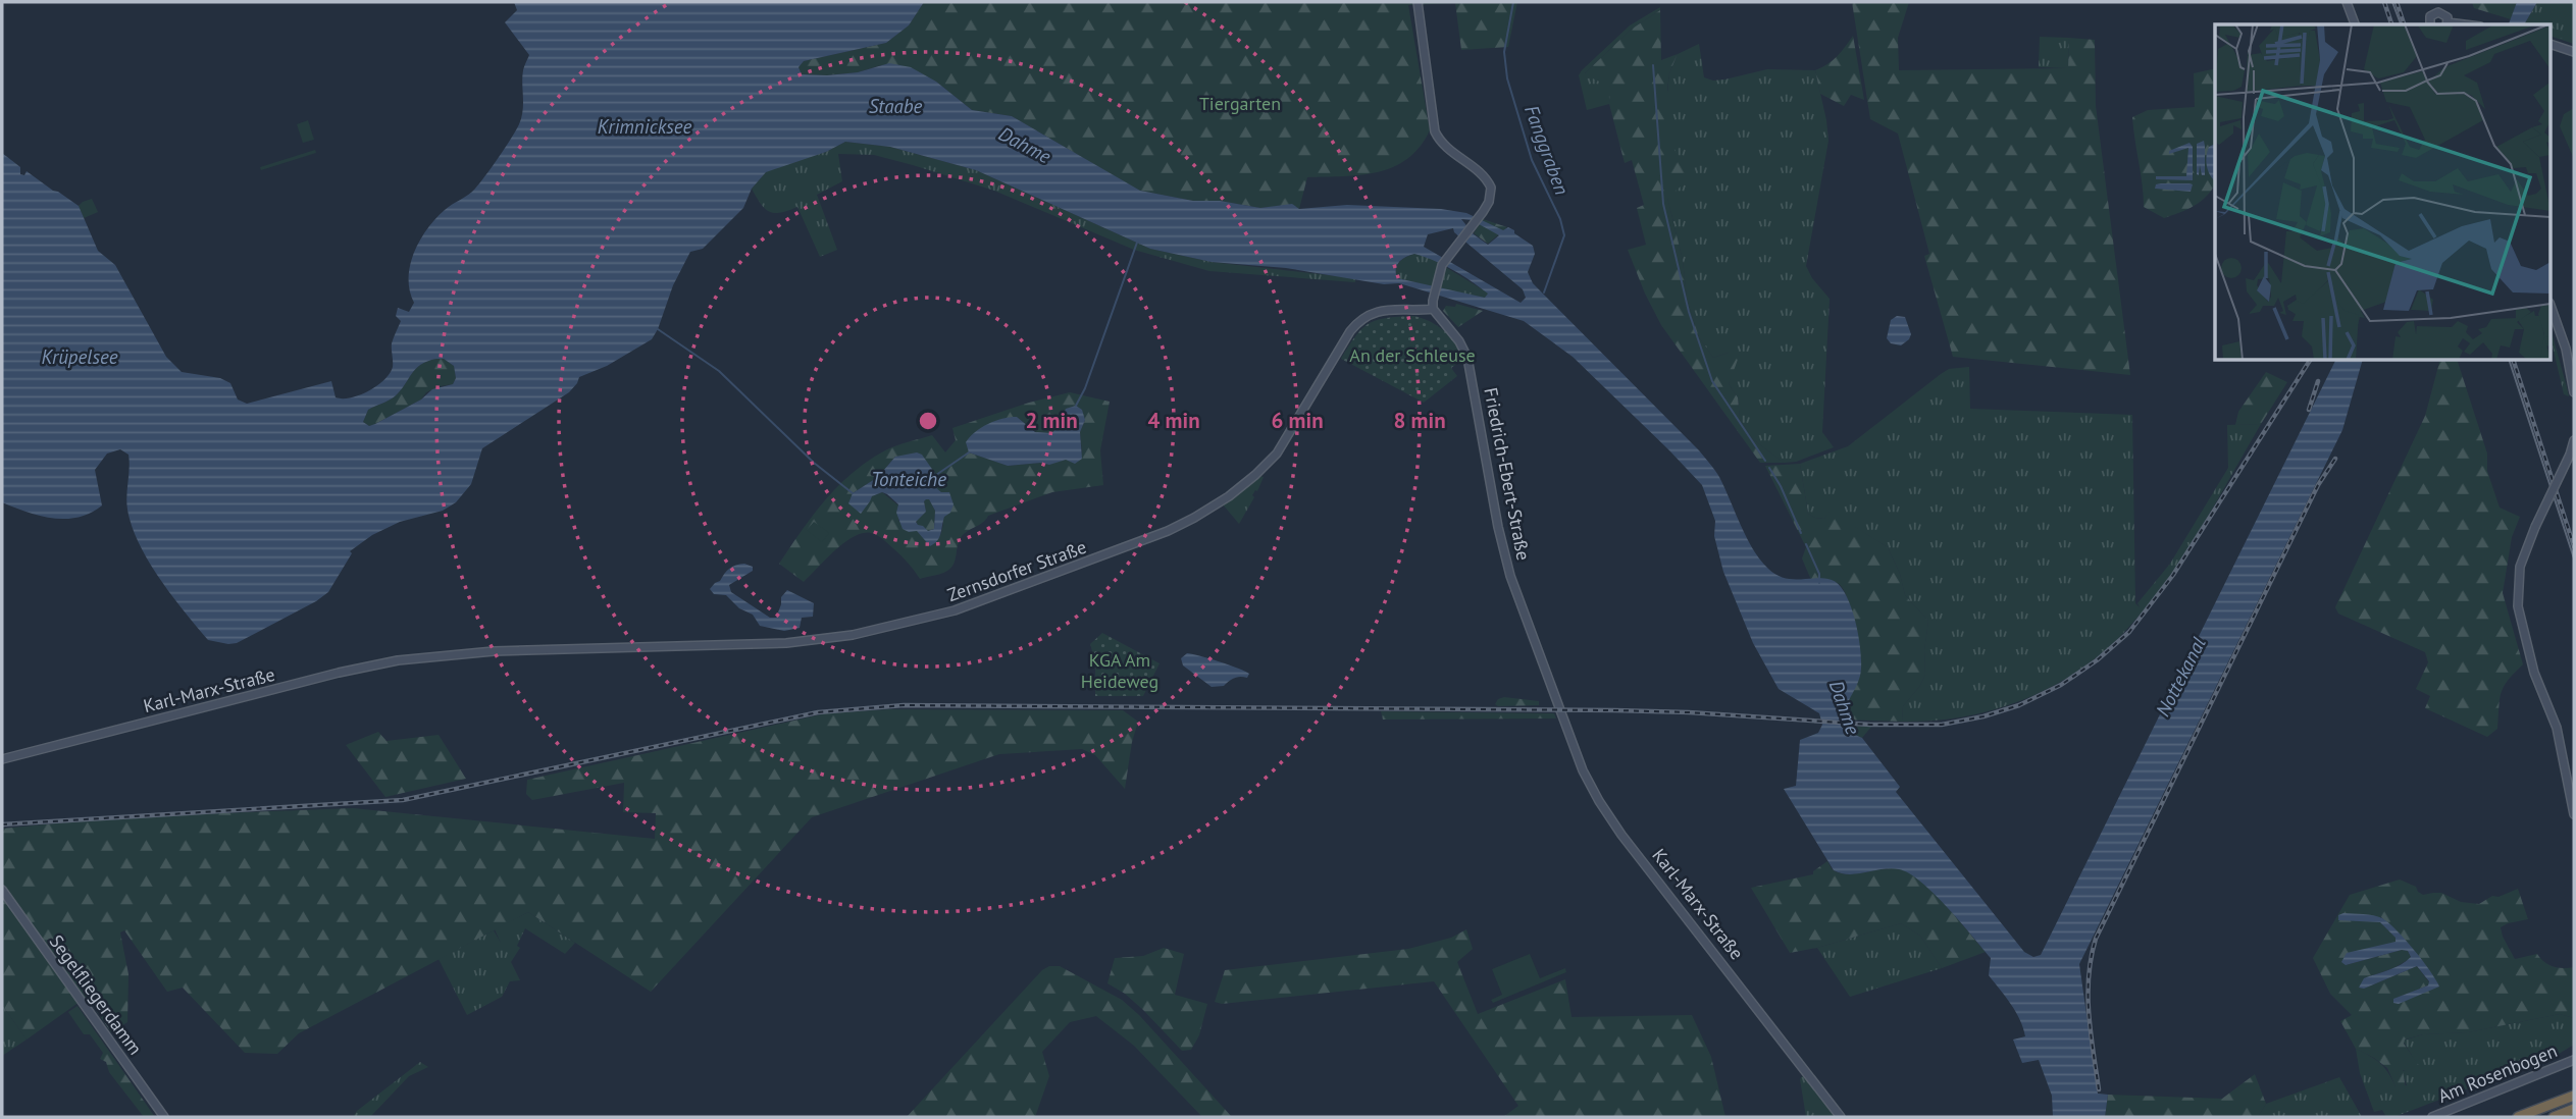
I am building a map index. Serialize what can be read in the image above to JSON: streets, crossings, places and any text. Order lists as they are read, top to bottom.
{
  "streets": {
    "street": [
      "Friedrich-Ebert-Straße",
      "Zernsdorfer Straße",
      "Karl-Marx-Straße",
      "Segelfliegerdamm",
      "Am Rosenbogen"
    ]
  },
  "crossings": [
    ["Friedrich-Ebert-Straße", "Zernsdorfer Straße"],
    ["Friedrich-Ebert-Straße", "Karl-Marx-Straße"],
    ["Zernsdorfer Straße", "Karl-Marx-Straße"]
  ],
  "water": [
    "Staabe",
    "Krimnicksee",
    "Dahme",
    "Fanggraben",
    "Krüpelsee",
    "Tonteiche",
    "Nottekanal"
  ],
  "parks": ["Tiergarten", "An der Schleuse", "KGA Am Heideweg"],
  "rings": [
    "2 min",
    "4 min",
    "6 min",
    "8 min"
  ]
}
